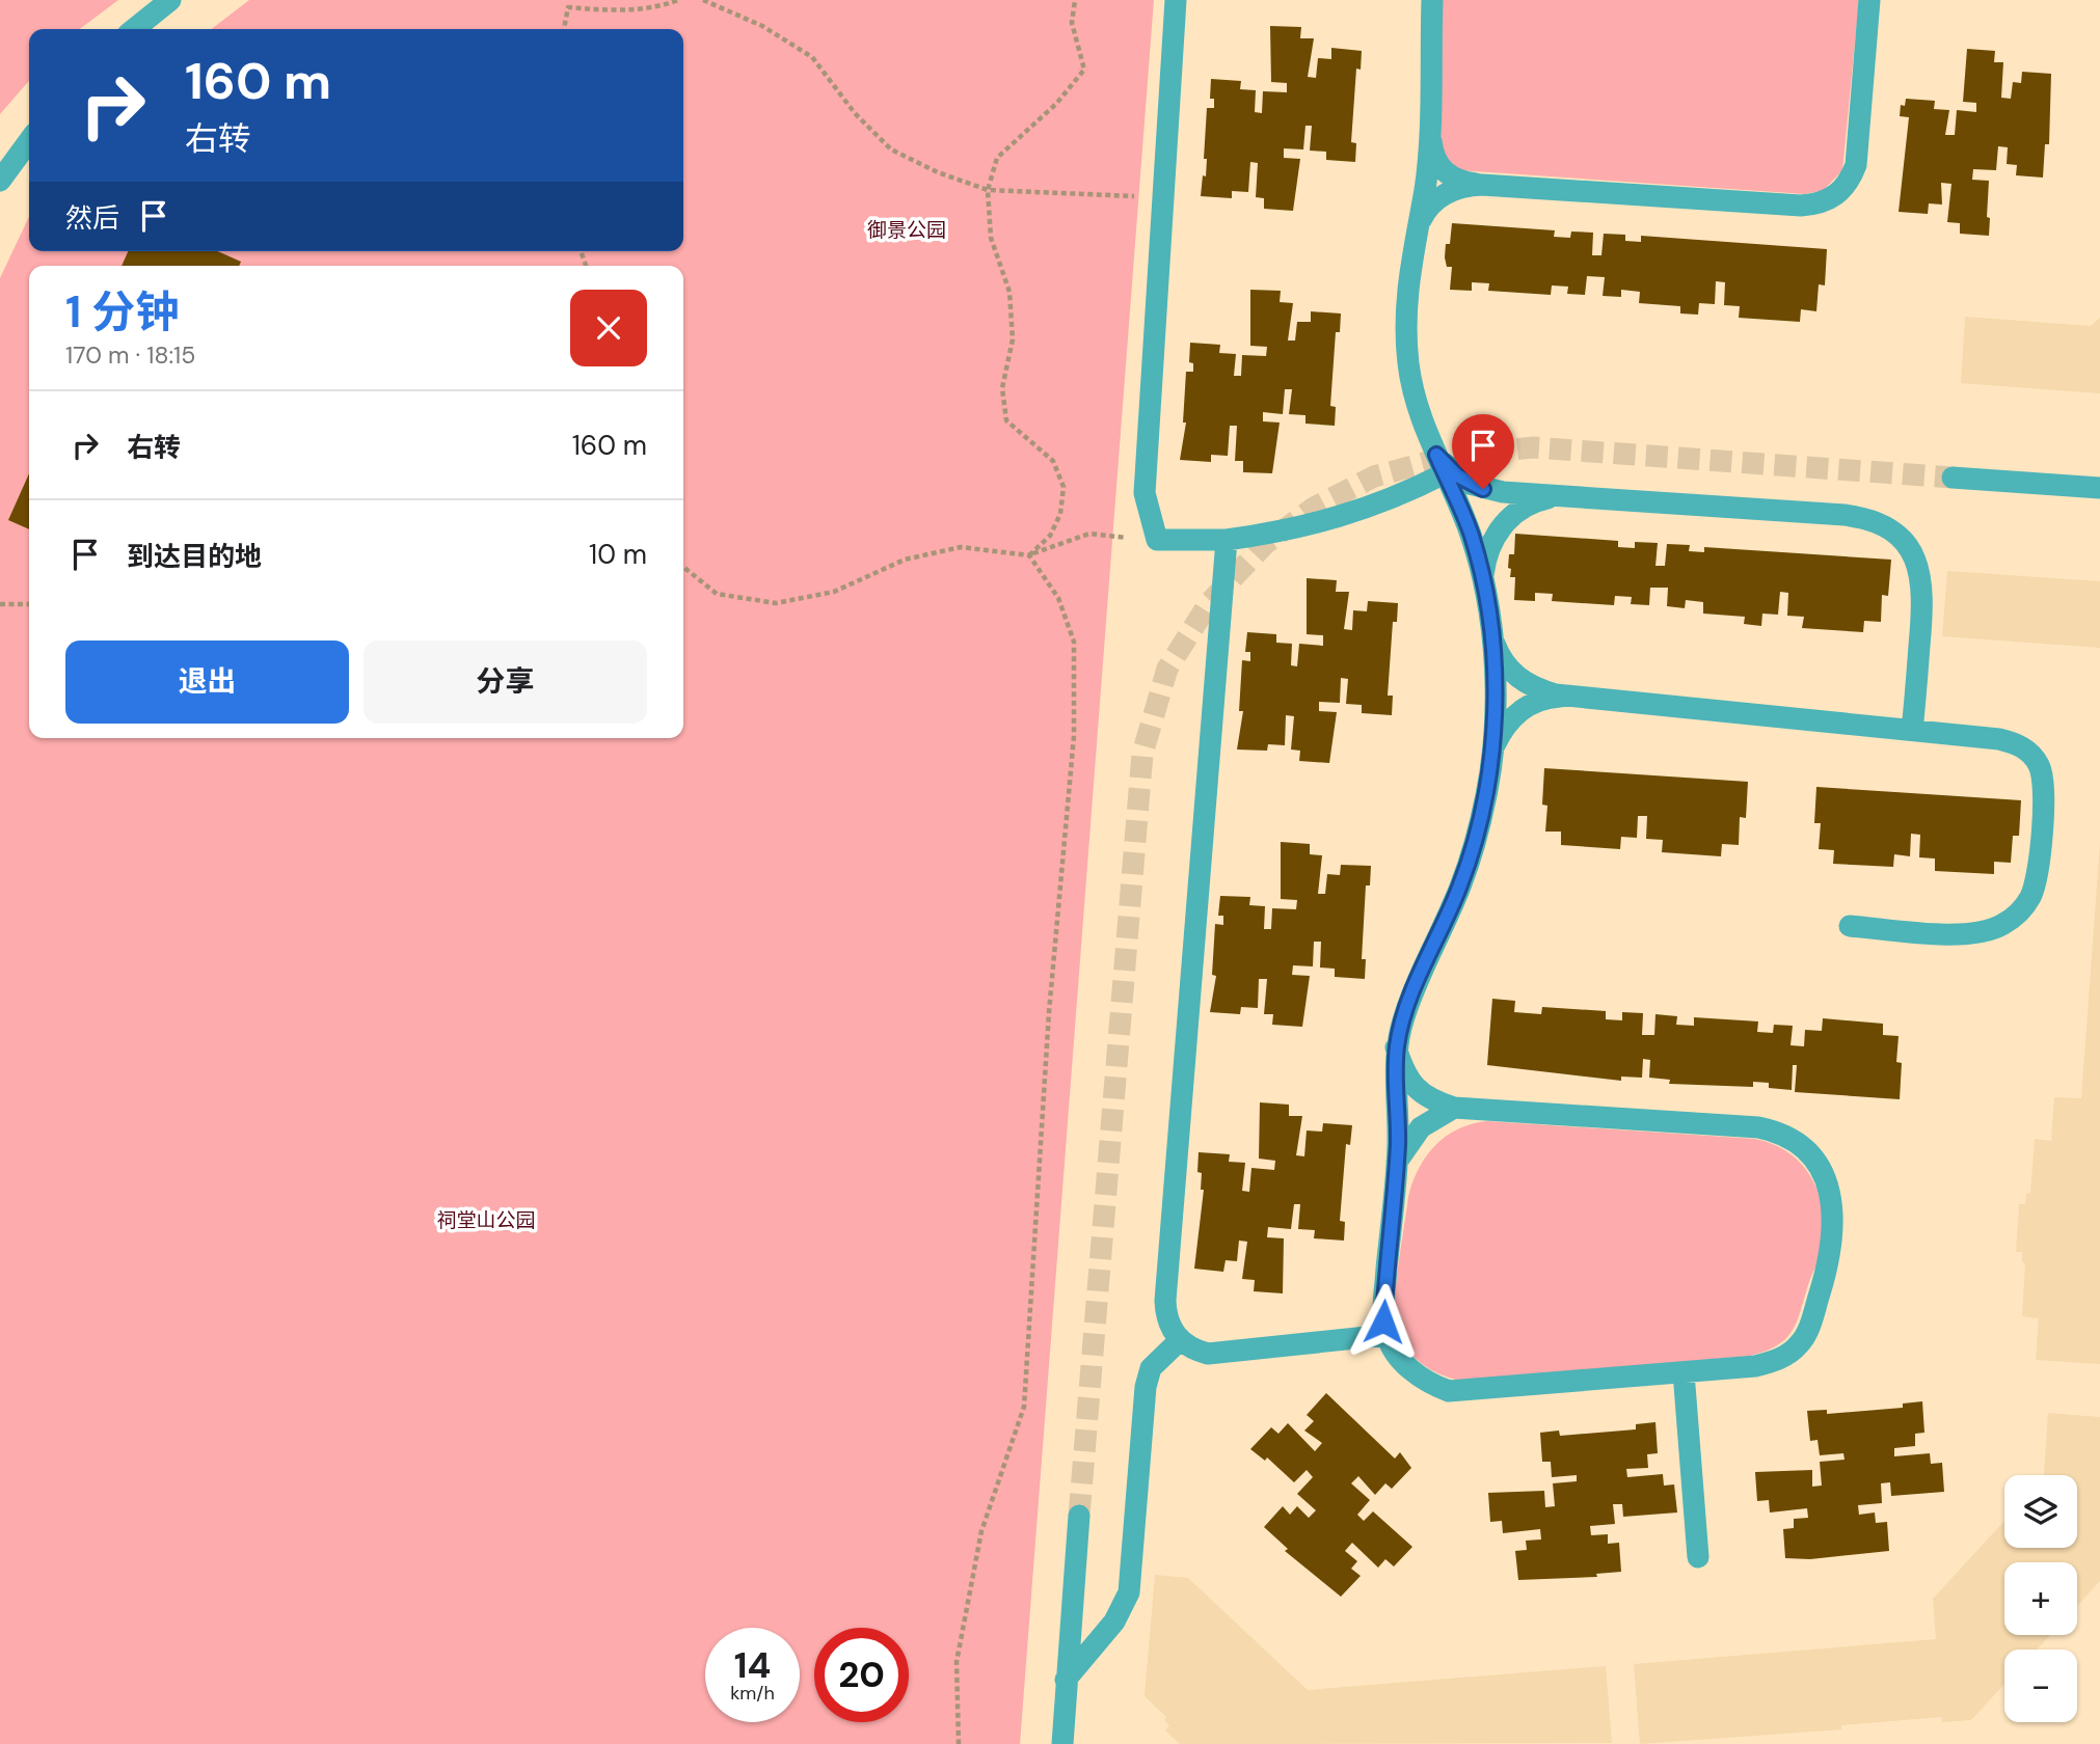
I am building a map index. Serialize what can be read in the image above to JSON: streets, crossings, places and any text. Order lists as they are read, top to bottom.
{
  "parks": ["御景公园", "祠堂山公园"],
  "page": {
    "turn": ["160 m", "右转"],
    "then": "然后",
    "heading": ["1 分钟", "170 m · 18:15"],
    "list": [
      {
        "name": "右转",
        "value": "160 m"
      },
      {
        "name": "到达目的地",
        "value": "10 m"
      }
    ],
    "buttons": ["退出", "分享"],
    "map_buttons": ["+", "−"],
    "speed": "14 km/h",
    "limit": "20"
  }
}
